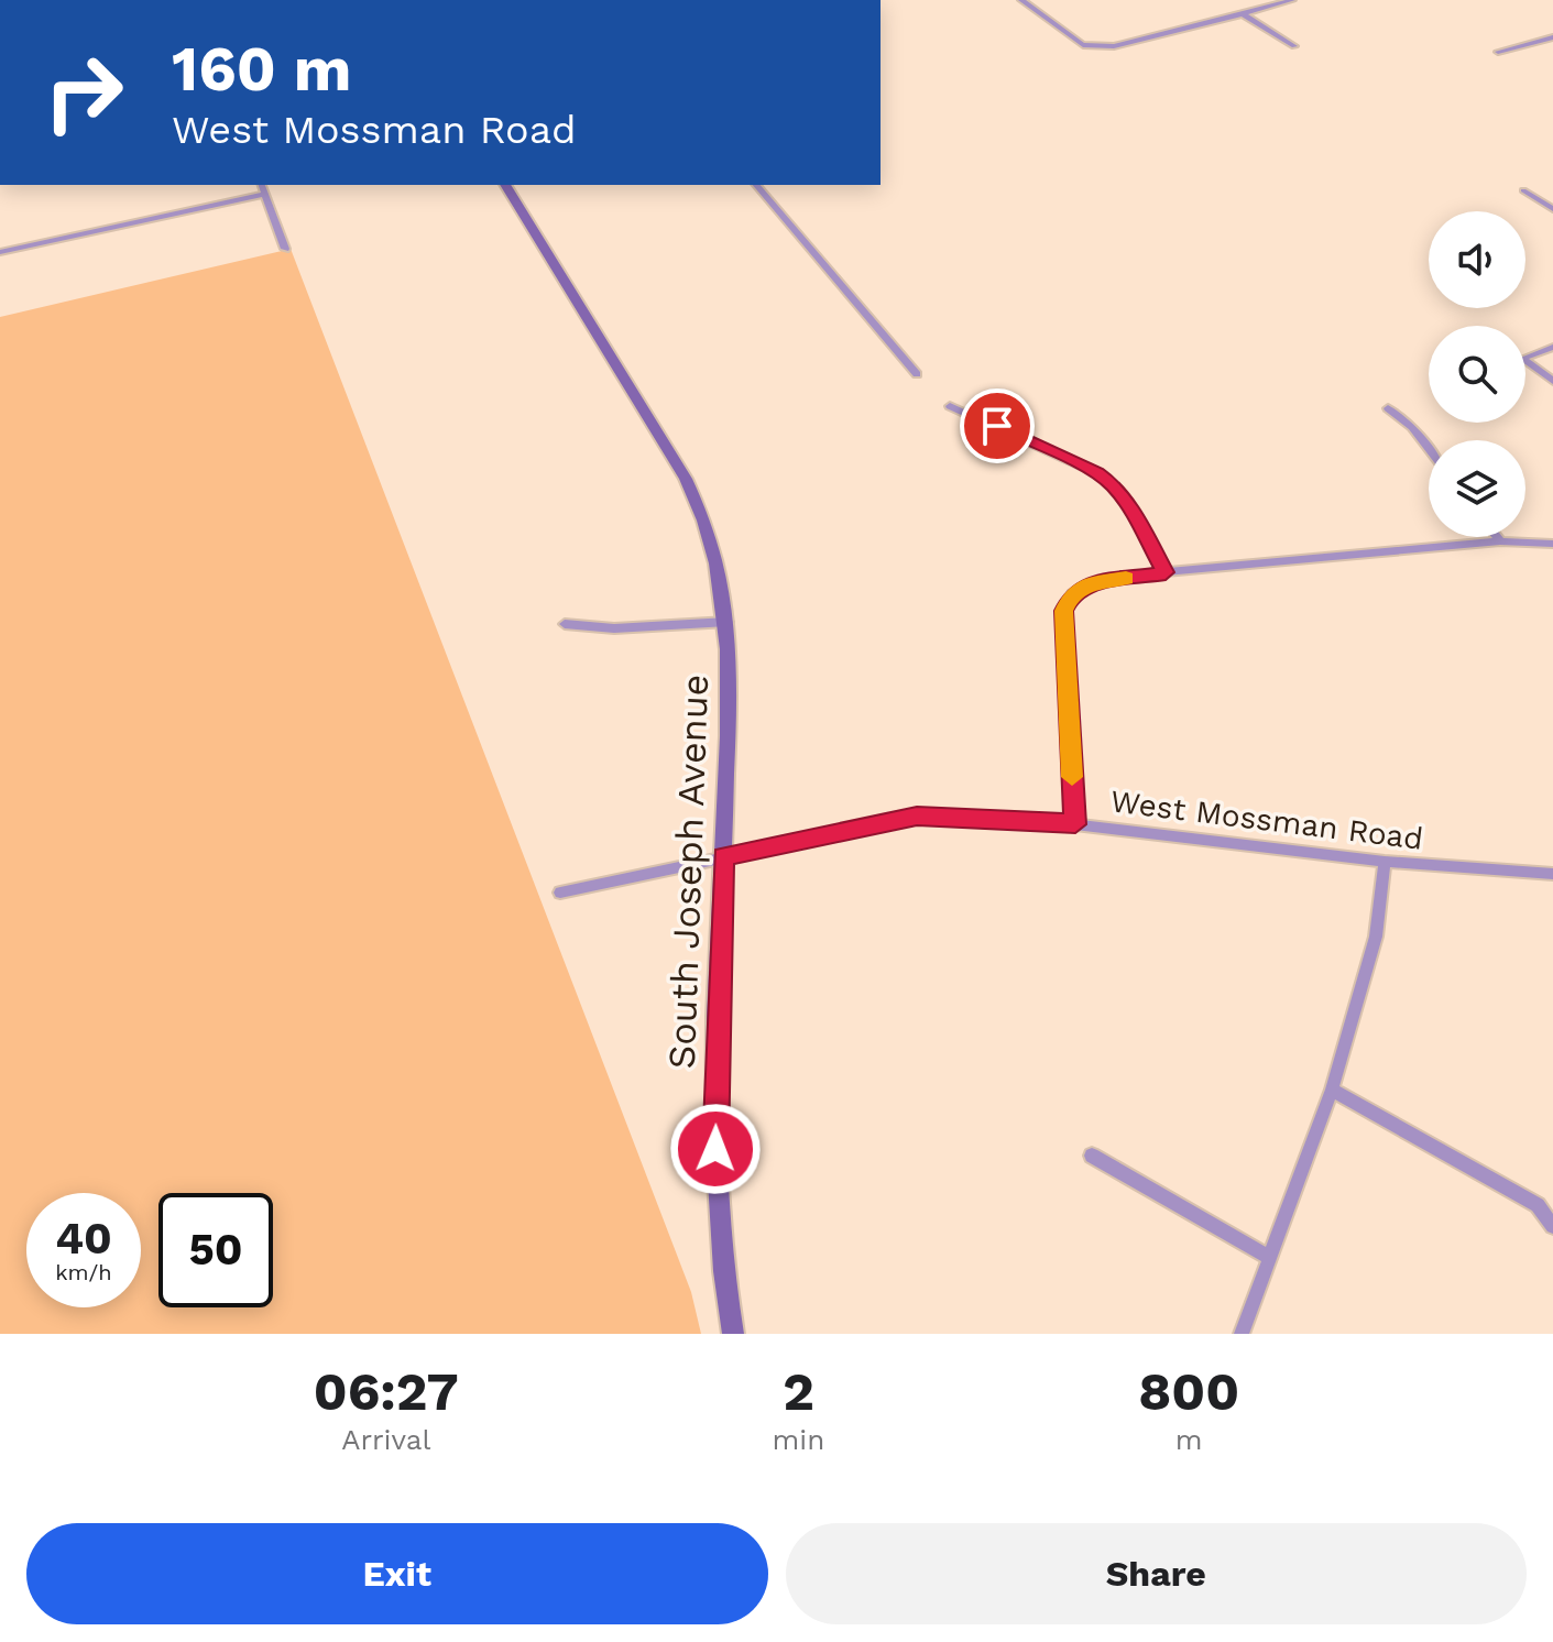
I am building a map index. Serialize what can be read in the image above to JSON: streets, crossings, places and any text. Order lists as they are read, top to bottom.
{
  "streets": {
    "main road": ["South Joseph Avenue"],
    "street": ["West Mossman Road"]
  },
  "crossings": [
    ["West Mossman Road", "South Joseph Avenue"]
  ],
  "page": {
    "turn": ["160 m", "West Mossman Road"],
    "speed": "40 km/h",
    "limit": "50",
    "eta": [
      "06:27",
      "Arrival",
      "2",
      "min",
      "800",
      "m"
    ],
    "buttons": ["Exit", "Share"]
  }
}
